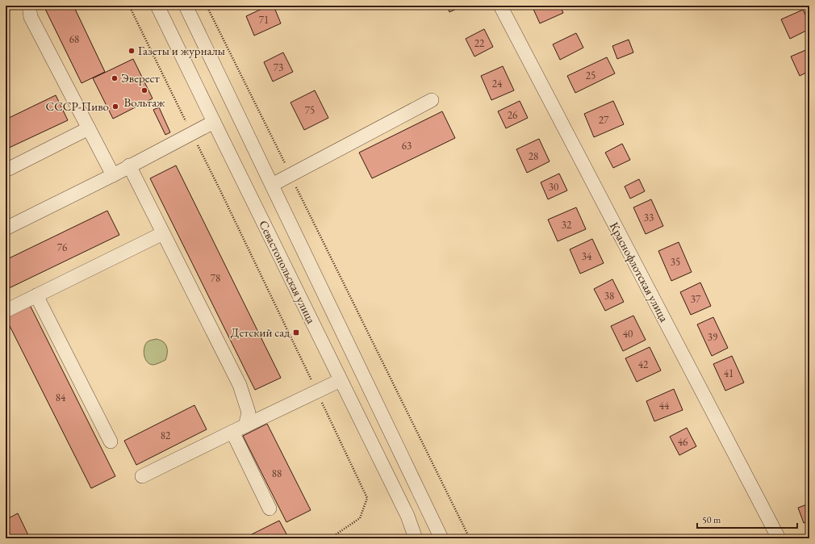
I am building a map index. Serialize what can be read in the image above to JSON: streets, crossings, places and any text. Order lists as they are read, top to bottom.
{
  "streets": {
    "street": ["Севастопольская улица", "Краснофлотская улица"]
  },
  "places": {
    "other": [
      "Газеты и журналы",
      "Эверест",
      "Вольтаж",
      "СССР-Пиво"
    ],
    "transit": ["Детский сад"]
  },
  "house_numbers": [
    "71",
    "68",
    "22",
    "73",
    "25",
    "24",
    "75",
    "26",
    "27",
    "63",
    "28",
    "30",
    "33",
    "32",
    "76",
    "34",
    "35",
    "78",
    "38",
    "37",
    "40",
    "39",
    "42",
    "41",
    "84",
    "44",
    "82",
    "46",
    "88"
  ],
  "scale_bar": "50 m"
}
